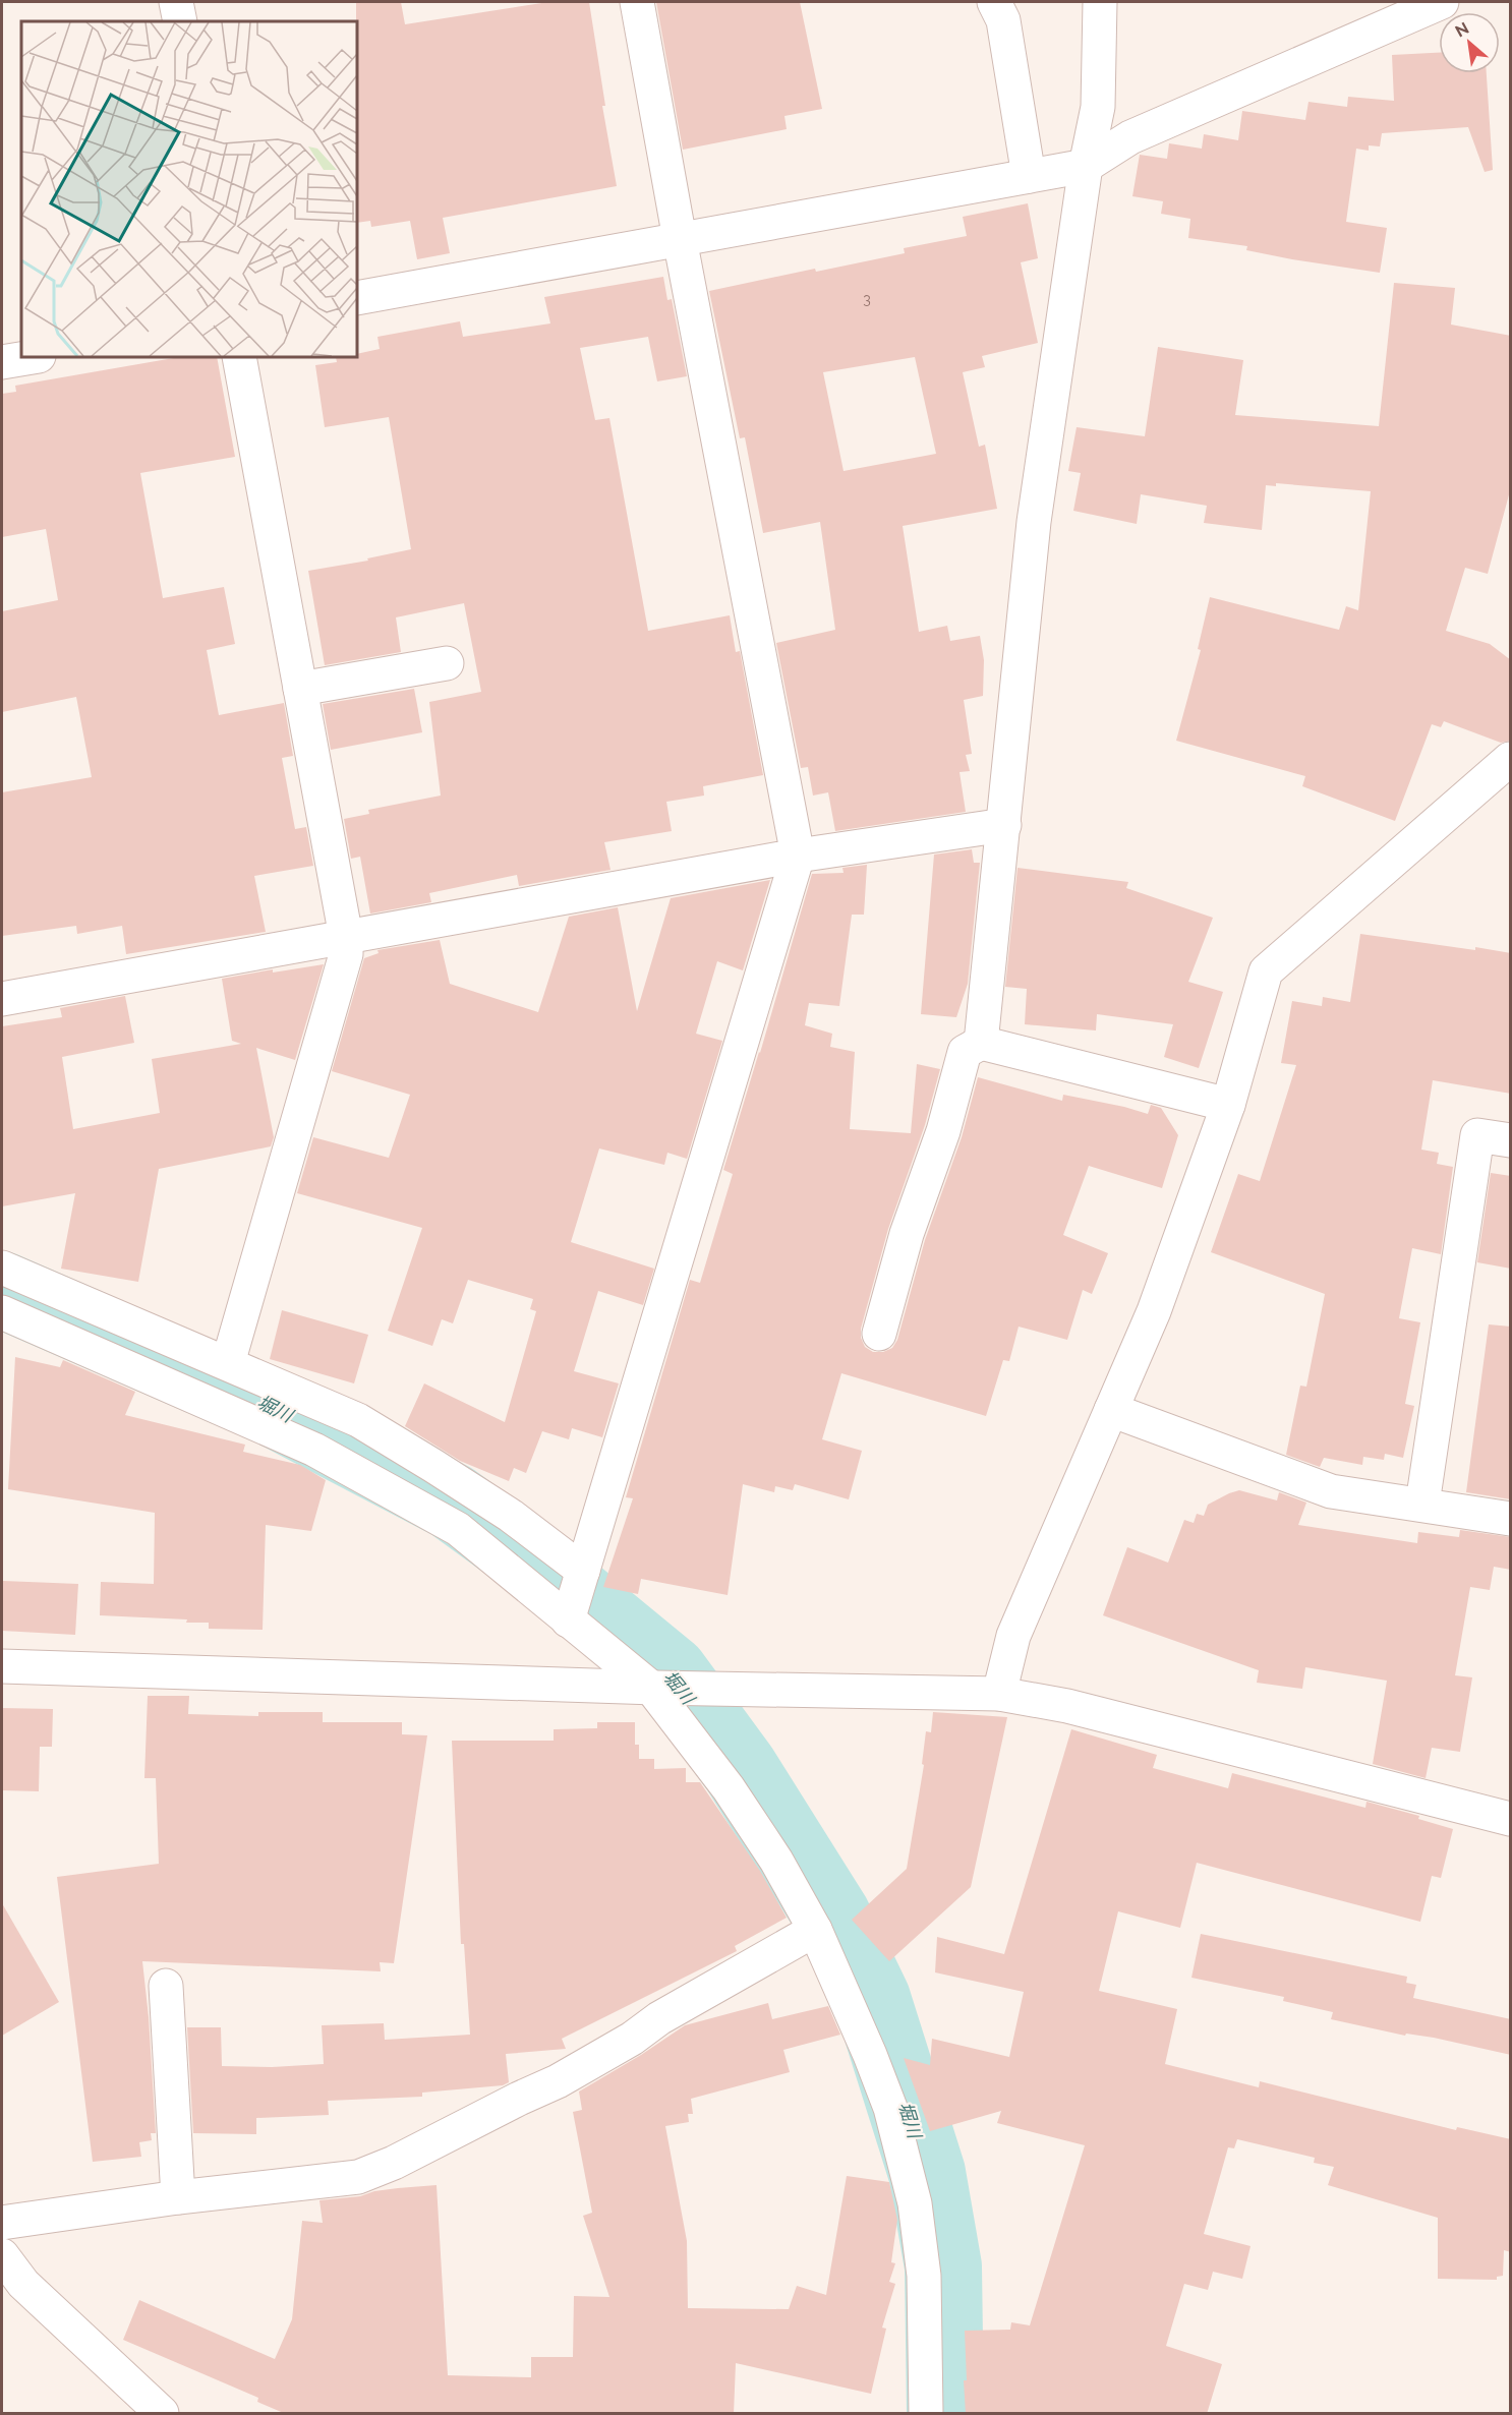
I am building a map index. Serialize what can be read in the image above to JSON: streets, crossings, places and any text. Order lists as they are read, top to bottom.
{
  "water": ["堀川"],
  "house_numbers": ["3"],
  "north": "top left"
}
